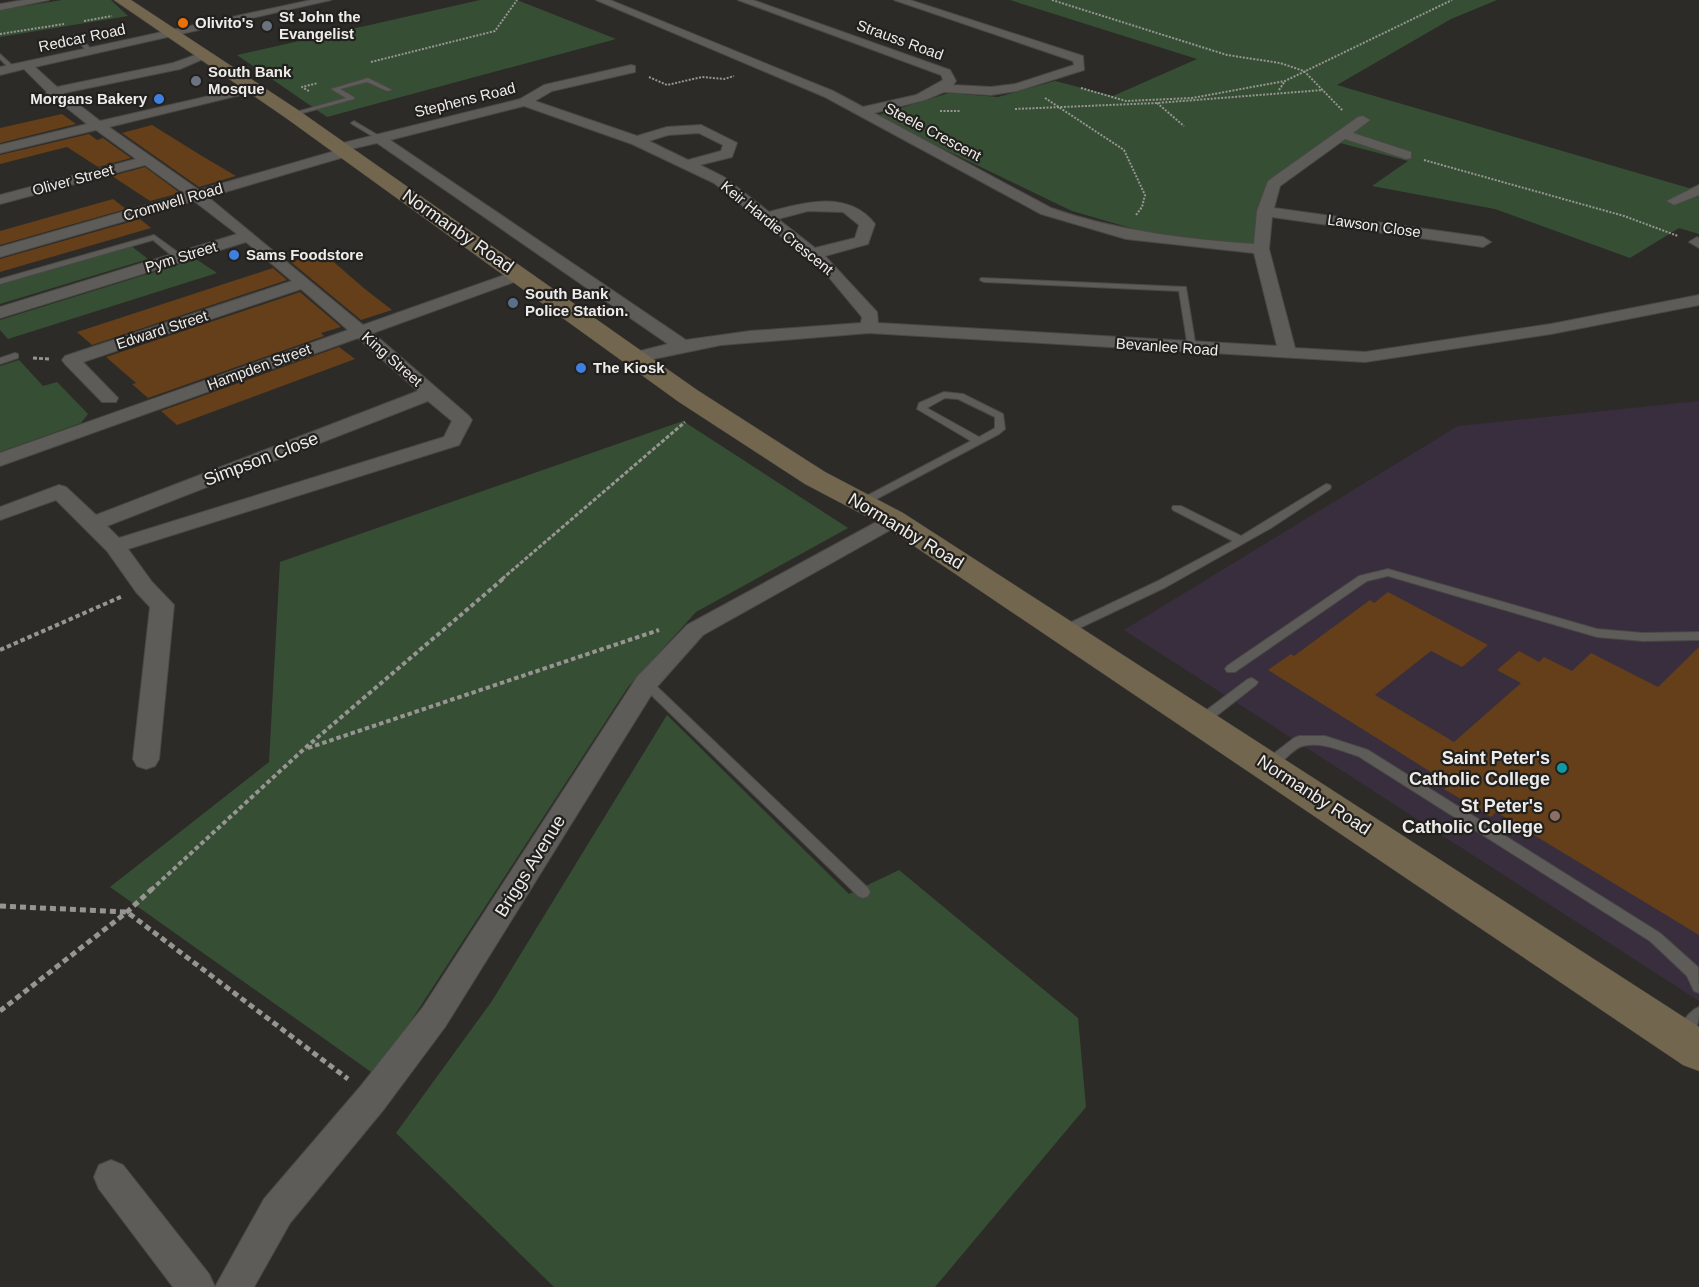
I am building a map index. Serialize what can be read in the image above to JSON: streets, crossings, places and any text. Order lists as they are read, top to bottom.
{
  "streets": {
    "street": [
      "Redcar Road",
      "Strauss Road",
      "Stephens Road",
      "Steele Crescent",
      "Oliver Street",
      "Cromwell Road",
      "Lawson Close",
      "Keir Hardie Crescent",
      "Normanby Road",
      "Pym Street",
      "Edward Street",
      "Bevanlee Road",
      "King Street",
      "Hampden Street",
      "Simpson Close",
      "Briggs Avenue"
    ]
  },
  "crossings": [
    ["Redcar Road", "Normanby Road"],
    ["Redcar Road", "King Street"],
    ["Strauss Road", "Steele Crescent"],
    ["Stephens Road", "Cromwell Road"],
    ["Stephens Road", "Keir Hardie Crescent"],
    ["Stephens Road", "Normanby Road"],
    ["Oliver Street", "King Street"],
    ["Cromwell Road", "Normanby Road"],
    ["Cromwell Road", "King Street"],
    ["Keir Hardie Crescent", "Bevanlee Road"],
    ["Normanby Road", "Bevanlee Road"],
    ["Normanby Road", "Hampden Street"],
    ["Normanby Road", "Briggs Avenue"],
    ["Pym Street", "King Street"],
    ["Edward Street", "King Street"],
    ["King Street", "Hampden Street"],
    ["King Street", "Simpson Close"]
  ],
  "places": [
    "Olivito's",
    "St John the Evangelist",
    "South Bank Mosque",
    "Morgans Bakery",
    "Sams Foodstore",
    "South Bank Police Station.",
    "The Kiosk",
    "Saint Peter's Catholic College",
    "St Peter's Catholic College"
  ]
}
